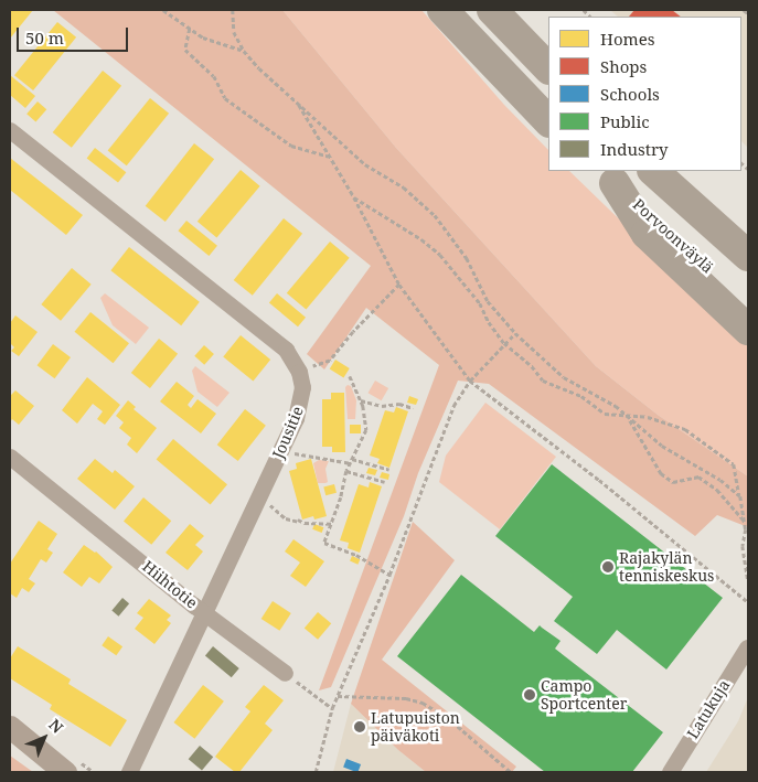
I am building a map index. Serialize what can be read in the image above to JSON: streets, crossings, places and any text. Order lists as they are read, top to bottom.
{
  "streets": {
    "highway": ["Porvoonväylä"],
    "street": ["Jousitie", "Hiihtotie", "Latukuja"]
  },
  "crossings": [
    ["Jousitie", "Hiihtotie"]
  ],
  "places": ["Rajakylän tenniskeskus", "Campo Sportcenter", "Latupuiston päiväkoti"],
  "legend": [
    "Homes",
    "Shops",
    "Schools",
    "Public",
    "Industry"
  ],
  "scale_bar": "50 m",
  "north": "top right"
}
